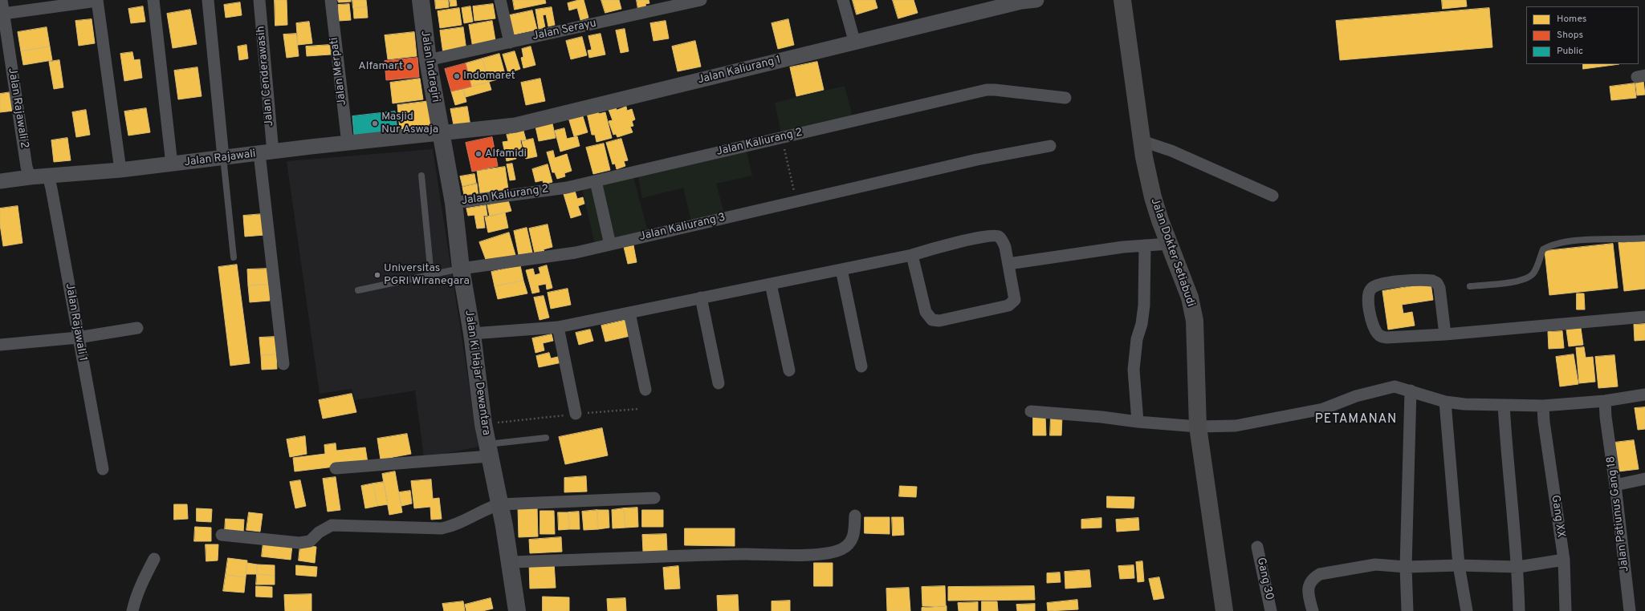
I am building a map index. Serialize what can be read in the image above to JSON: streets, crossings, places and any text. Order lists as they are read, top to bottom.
{
  "streets": {
    "highway": ["Jalan Dokter Setiabudi"],
    "main road": ["Jalan Indragiri", "Jalan Ki Hajar Dewantara"],
    "street": [
      "Jalan Serayu",
      "Jalan Kaliurang 1",
      "Jalan Merpati",
      "Jalan Cenderawasih",
      "Jalan Rajawali 2",
      "Jalan Kaliurang 2",
      "Jalan Rajawali",
      "Jalan Kaliurang 3",
      "Jalan Rajawali 1",
      "Jalan Patiunus Gang 18",
      "Gang XX",
      "Gang 30"
    ]
  },
  "crossings": [
    ["Jalan Serayu", "Jalan Indragiri"],
    ["Jalan Indragiri", "Jalan Kaliurang 1"],
    ["Jalan Indragiri", "Jalan Rajawali"],
    ["Jalan Indragiri", "Jalan Ki Hajar Dewantara"],
    ["Jalan Kaliurang 1", "Jalan Rajawali"],
    ["Jalan Kaliurang 1", "Jalan Ki Hajar Dewantara"],
    ["Jalan Merpati", "Jalan Rajawali"],
    ["Jalan Cenderawasih", "Jalan Rajawali"],
    ["Jalan Rajawali 2", "Jalan Rajawali"],
    ["Jalan Kaliurang 2", "Jalan Ki Hajar Dewantara"],
    ["Jalan Rajawali", "Jalan Rajawali 1"],
    ["Jalan Rajawali", "Jalan Ki Hajar Dewantara"],
    ["Jalan Kaliurang 3", "Jalan Ki Hajar Dewantara"]
  ],
  "districts": ["PETAMANAN"],
  "places": [
    "Alfamart",
    "Indomaret",
    "Masjid Nur Aswaja",
    "Alfamidi",
    "Universitas PGRI Wiranegara"
  ],
  "legend": ["Homes", "Shops", "Public"]
}
